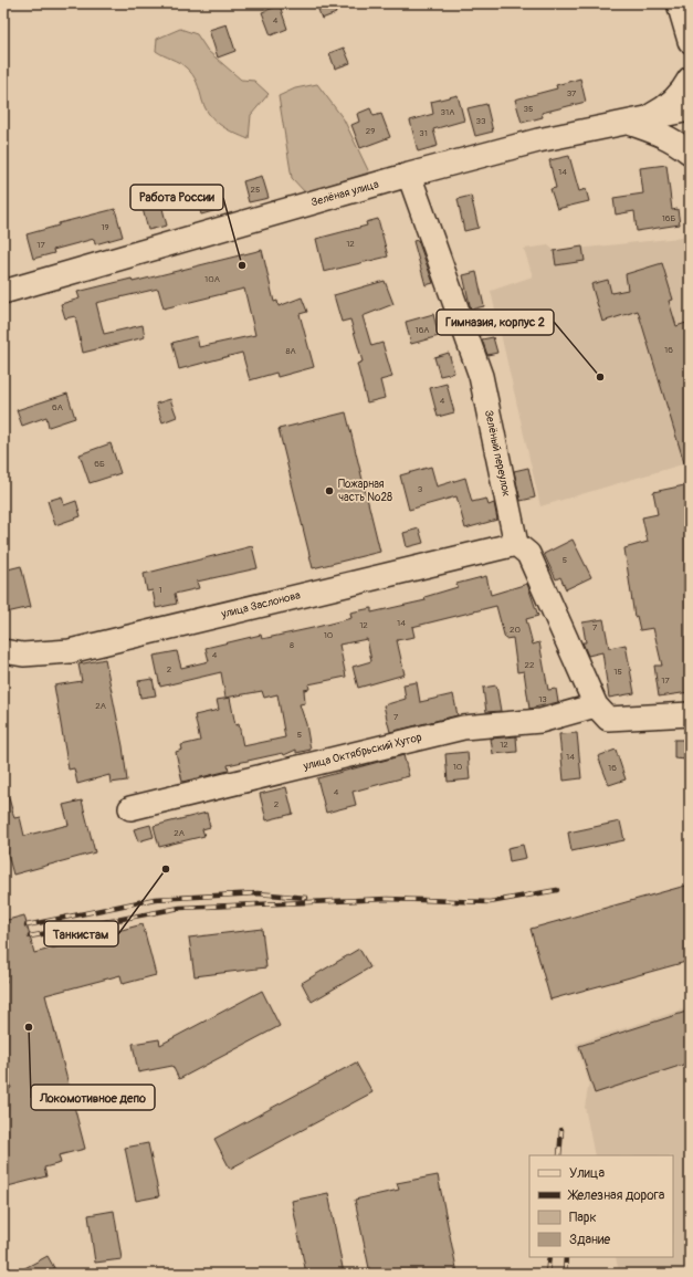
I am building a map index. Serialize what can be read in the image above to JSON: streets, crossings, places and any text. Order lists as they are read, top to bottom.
{
  "streets": {
    "street": [
      "Зелёная улица",
      "Зелёный переулок",
      "улица Заслонова",
      "улица Октябрьский Хутор"
    ]
  },
  "crossings": [
    ["Зелёная улица", "Зелёный переулок"],
    ["Зелёный переулок", "улица Заслонова"]
  ],
  "places": [
    "Работа России",
    "Гимназия, корпус 2",
    "Пожарная часть №28",
    "Танкистам",
    "Локомотивное депо"
  ],
  "house_numbers": [
    "4",
    "37",
    "35",
    "31А",
    "33",
    "29",
    "31",
    "14",
    "25",
    "16Б",
    "19",
    "12",
    "17",
    "10А",
    "16А",
    "16",
    "8А",
    "4",
    "6А",
    "6Б",
    "3",
    "5",
    "1",
    "14",
    "12",
    "7",
    "20",
    "10",
    "8",
    "4",
    "22",
    "2",
    "15",
    "17",
    "13",
    "2А",
    "7",
    "5",
    "12",
    "14",
    "10",
    "16",
    "4",
    "2",
    "2А"
  ],
  "legend": [
    "Улица",
    "Железная дорога",
    "Парк",
    "Здание"
  ]
}
